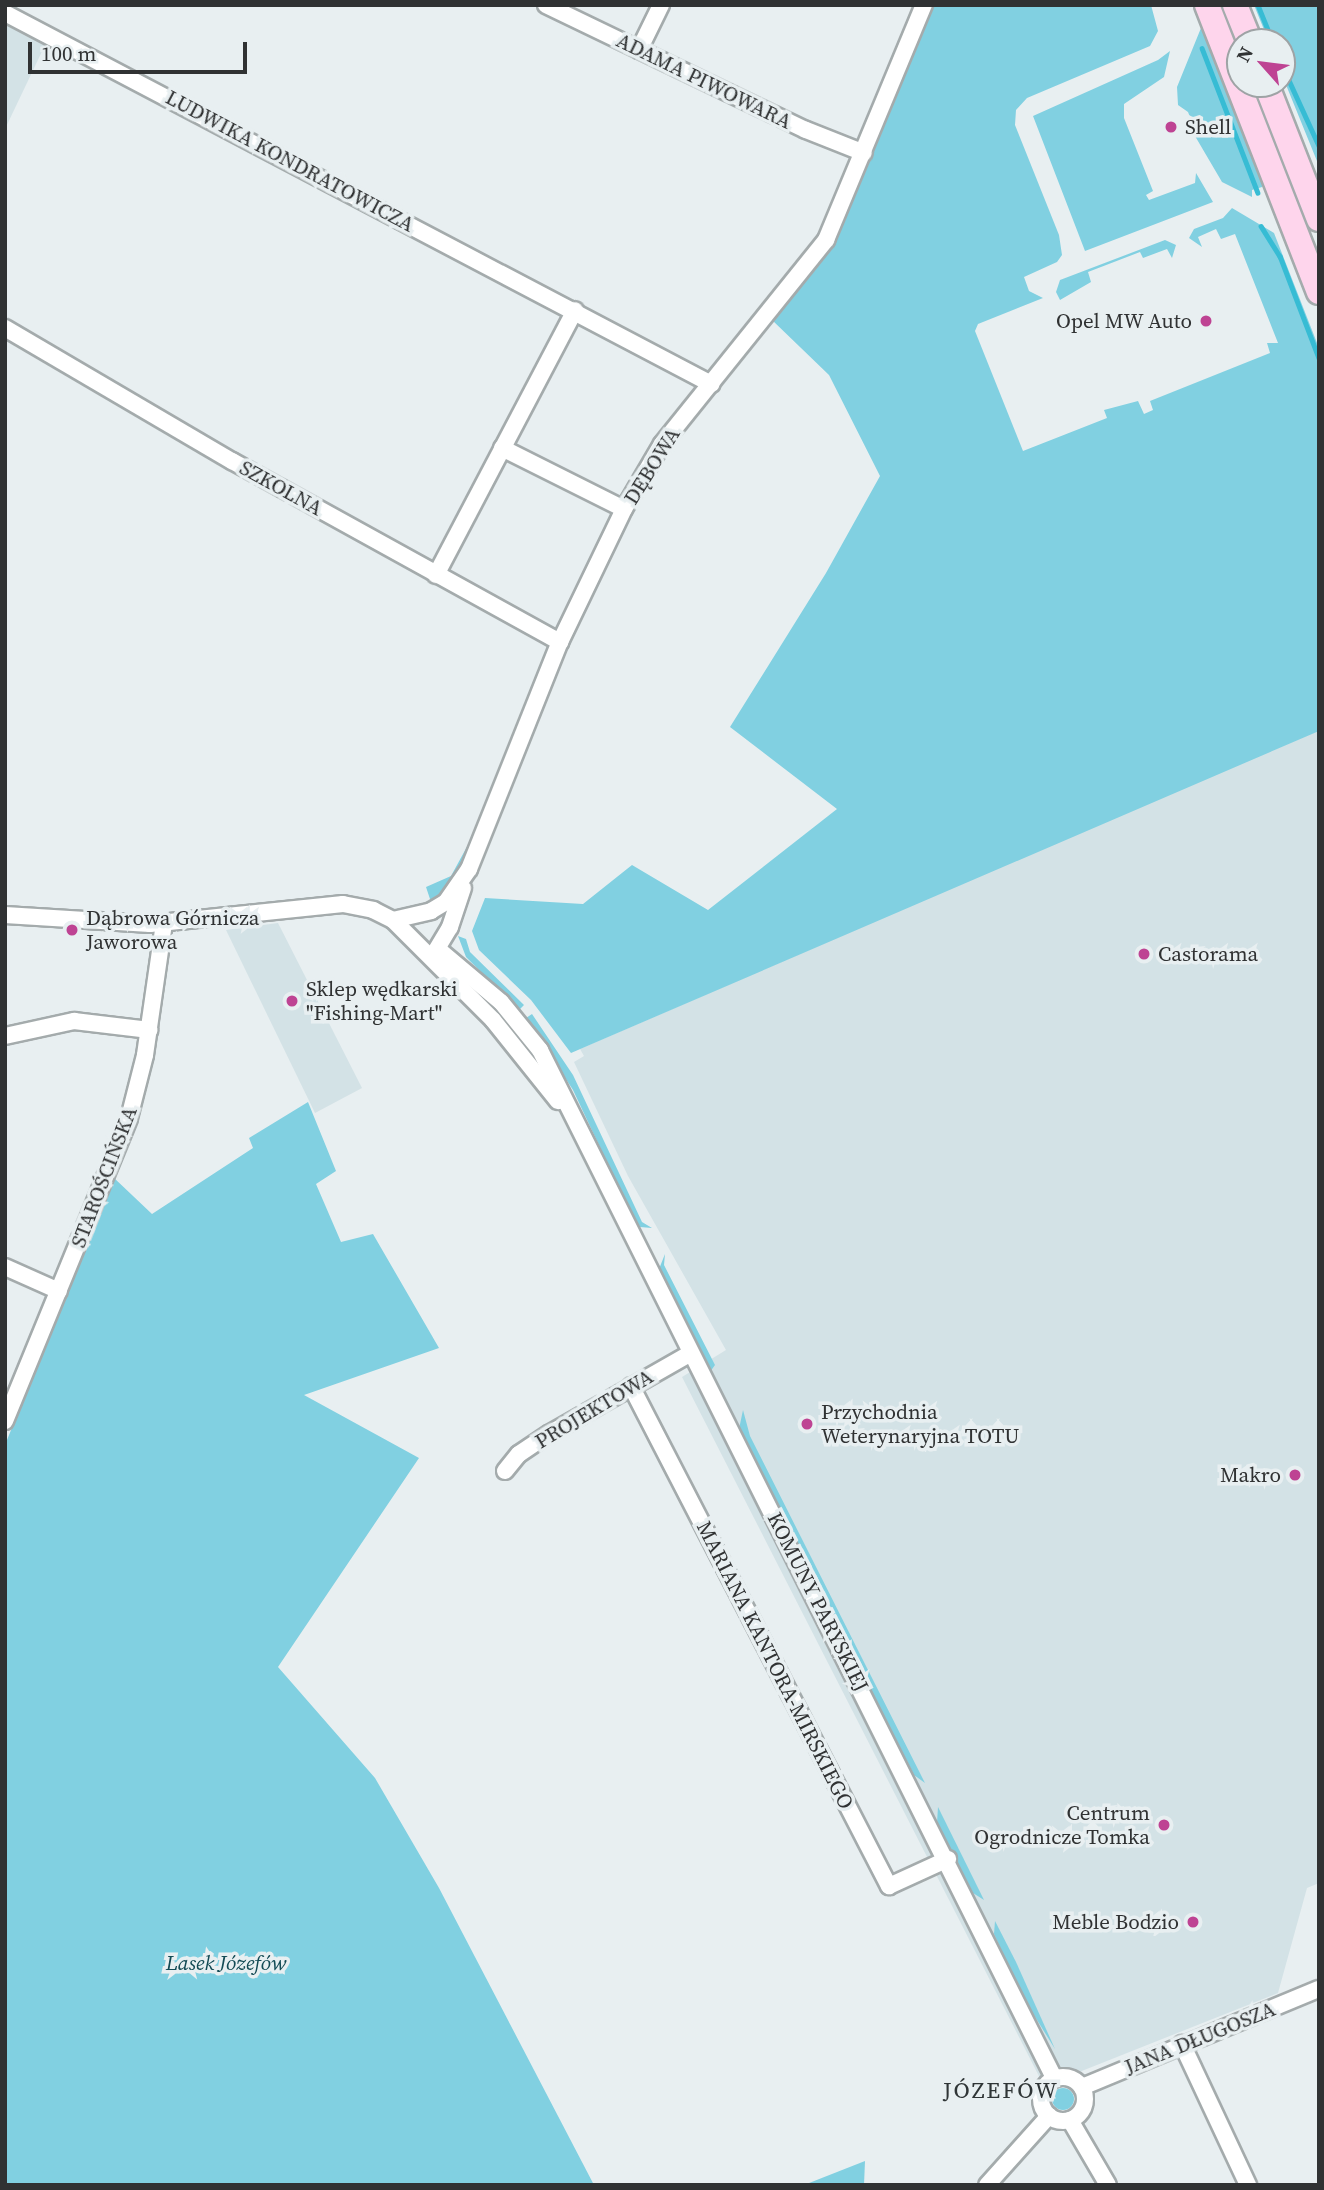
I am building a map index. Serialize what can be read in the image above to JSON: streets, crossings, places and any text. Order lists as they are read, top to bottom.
{
  "streets": {
    "street": [
      "ADAMA PIWOWARA",
      "LUDWIKA KONDRATOWICZA",
      "DĘBOWA",
      "SZKOLNA",
      "STAROŚCIŃSKA",
      "PROJEKTOWA",
      "KOMUNY PARYSKIEJ",
      "MARIANA KANTORA-MIRSKIEGO",
      "JANA DŁUGOSZA"
    ]
  },
  "crossings": [
    ["ADAMA PIWOWARA", "DĘBOWA"],
    ["LUDWIKA KONDRATOWICZA", "DĘBOWA"],
    ["DĘBOWA", "SZKOLNA"],
    ["DĘBOWA", "KOMUNY PARYSKIEJ"],
    ["PROJEKTOWA", "KOMUNY PARYSKIEJ"],
    ["PROJEKTOWA", "MARIANA KANTORA-MIRSKIEGO"],
    ["KOMUNY PARYSKIEJ", "MARIANA KANTORA-MIRSKIEGO"],
    ["KOMUNY PARYSKIEJ", "JANA DŁUGOSZA"]
  ],
  "districts": ["JÓZEFÓW"],
  "parks": ["Lasek Józefów"],
  "places": [
    "Shell",
    "Opel MW Auto",
    "Dąbrowa Górnicza Jaworowa",
    "Castorama",
    "Sklep wędkarski \"Fishing-Mart\"",
    "Przychodnia Weterynaryjna TOTU",
    "Makro",
    "Centrum Ogrodnicze Tomka",
    "Meble Bodzio"
  ],
  "scale_bar": "100 m",
  "north": "top left"
}
